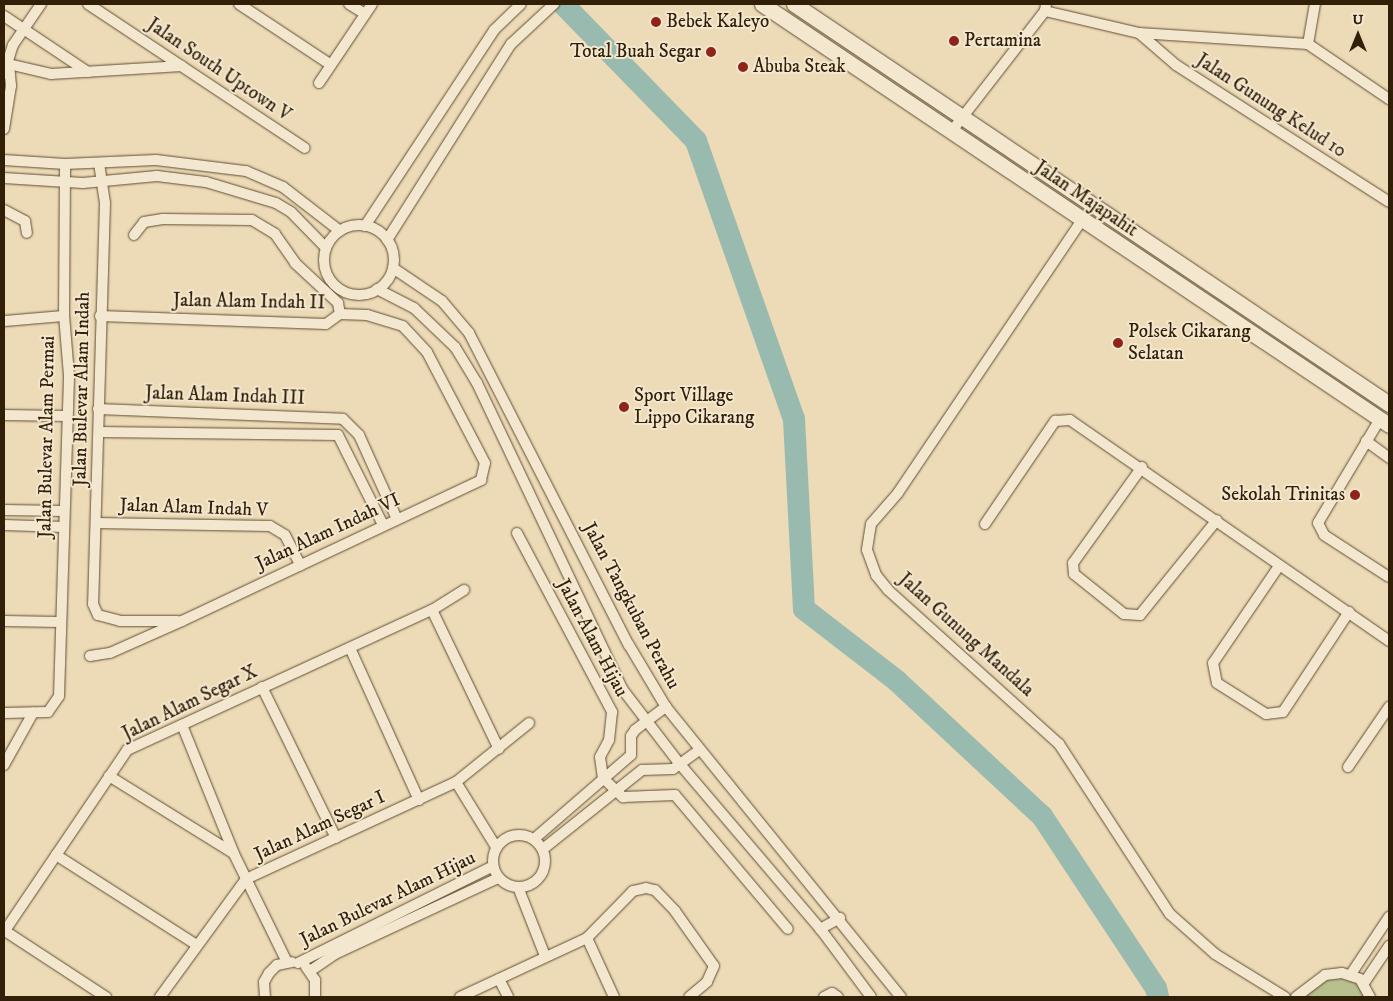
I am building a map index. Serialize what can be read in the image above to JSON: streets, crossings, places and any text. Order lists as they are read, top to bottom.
{
  "streets": {
    "street": [
      "Jalan South Uptown V",
      "Jalan Gunung Kelud 10",
      "Jalan Majapahit",
      "Jalan Alam Indah II",
      "Jalan Bulevar Alam Indah",
      "Jalan Alam Indah III",
      "Jalan Bulevar Alam Permai",
      "Jalan Alam Indah V",
      "Jalan Alam Indah VI",
      "Jalan Tangkuban Perahu",
      "Jalan Gunung Mandala",
      "Jalan Alam Hijau",
      "Jalan Alam Segar X",
      "Jalan Alam Segar I",
      "Jalan Bulevar Alam Hijau"
    ]
  },
  "crossings": [
    ["Jalan Majapahit", "Jalan Gunung Mandala"],
    ["Jalan Alam Indah II", "Jalan Bulevar Alam Indah"],
    ["Jalan Alam Indah II", "Jalan Alam Indah VI"],
    ["Jalan Bulevar Alam Indah", "Jalan Alam Indah III"],
    ["Jalan Bulevar Alam Indah", "Jalan Alam Indah V"],
    ["Jalan Bulevar Alam Indah", "Jalan Alam Indah VI"],
    ["Jalan Alam Indah V", "Jalan Alam Indah VI"]
  ],
  "places": [
    "Bebek Kaleyo",
    "Pertamina",
    "Total Buah Segar",
    "Abuba Steak",
    "Polsek Cikarang Selatan",
    "Sport Village Lippo Cikarang",
    "Sekolah Trinitas"
  ],
  "north": "top"
}
